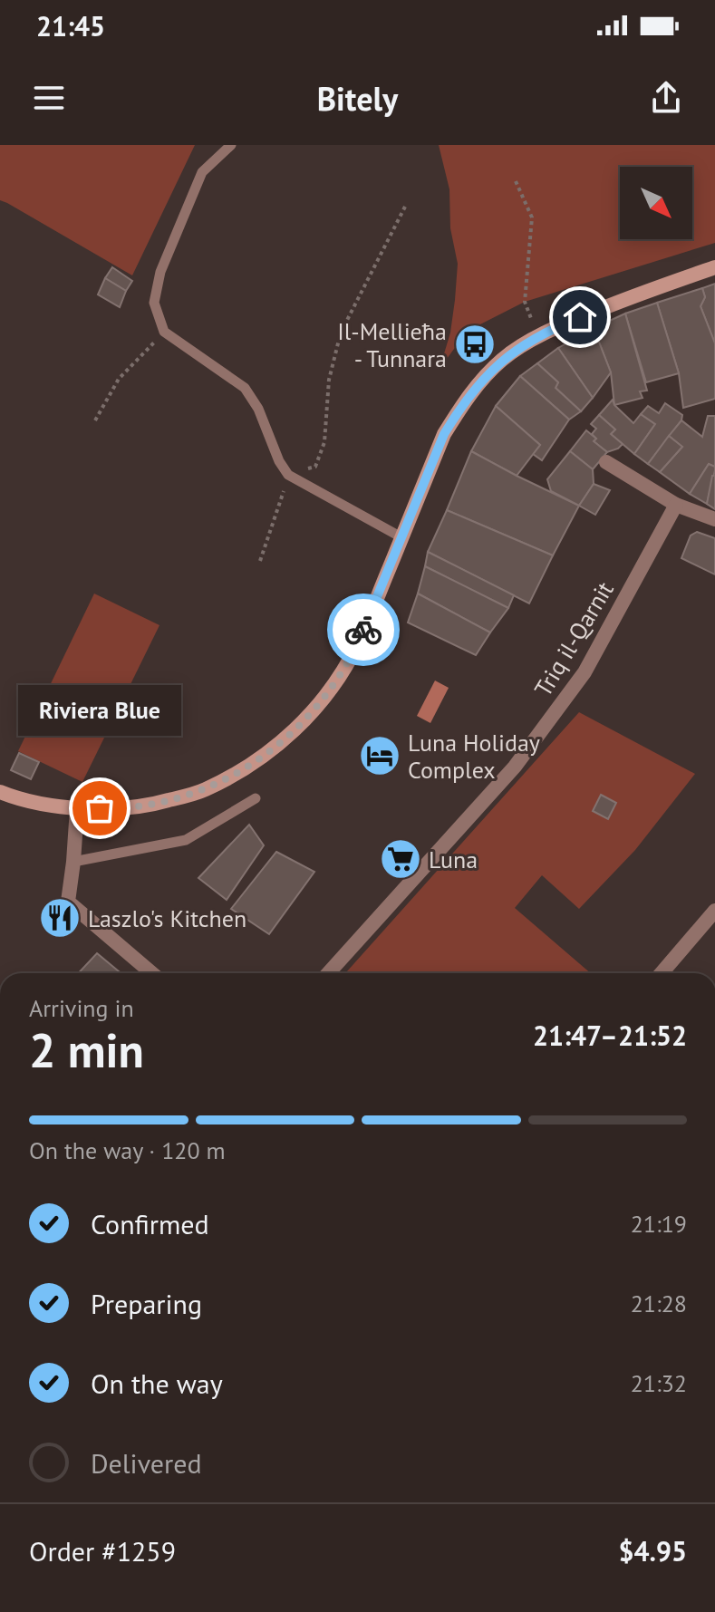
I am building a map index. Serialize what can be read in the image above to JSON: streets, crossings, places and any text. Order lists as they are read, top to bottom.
{
  "streets": {
    "street": ["Triq il-Qarnit"]
  },
  "places": {
    "bus stop": ["Il-Mellieħa - Tunnara"],
    "hotel": ["Luna Holiday Complex"],
    "other": ["Riviera Blue"],
    "supermarket": ["Luna"],
    "restaurant": ["Laszlo's Kitchen"]
  },
  "north": "bottom right",
  "page": {
    "status": "21:45",
    "header": "Bitely",
    "bubble": "Riviera Blue",
    "heading": ["2 min", "Arriving in", "21:47–21:52"],
    "panel": ["Order #1259", "$4.95"],
    "bar": "On the way · 120 m",
    "list": [
      ["Confirmed", "21:19"],
      ["Preparing", "21:28"],
      ["On the way", "21:32"],
      "Delivered"
    ]
  }
}
